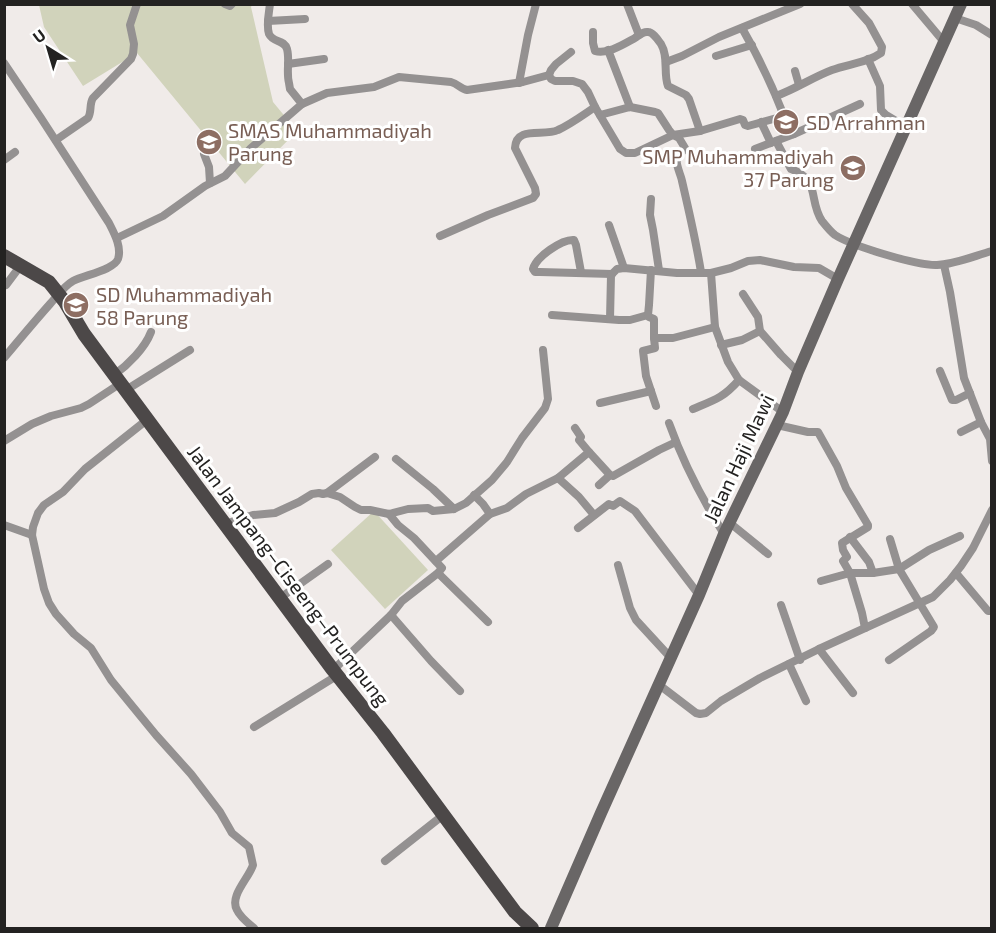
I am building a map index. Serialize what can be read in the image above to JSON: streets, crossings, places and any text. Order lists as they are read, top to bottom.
{
  "streets": {
    "main road": ["Jalan Jampang–Ciseeng–Prumpung"],
    "street": ["Jalan Haji Mawi"]
  },
  "places": {
    "school or university": [
      "SD Arrahman",
      "SMAS Muhammadiyah Parung",
      "SMP Muhammadiyah 37 Parung",
      "SD Muhammadiyah 58 Parung"
    ]
  },
  "north": "top left"
}
